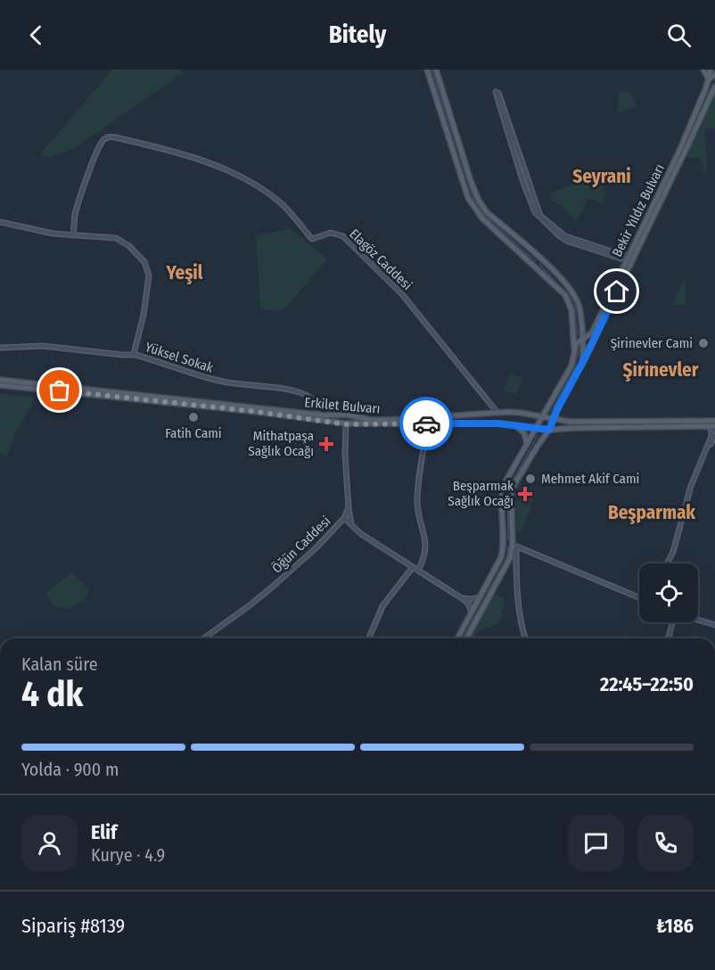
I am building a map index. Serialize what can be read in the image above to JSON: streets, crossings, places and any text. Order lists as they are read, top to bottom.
{
  "streets": {
    "main road": ["Bekir Yıldız Bulvarı", "Erkilet Bulvarı"],
    "street": ["Elagöz Caddesi", "Yüksel Sokak", "Öğün Caddesi"]
  },
  "crossings": [
    ["Bekir Yıldız Bulvarı", "Erkilet Bulvarı"],
    ["Elagöz Caddesi", "Erkilet Bulvarı"],
    ["Yüksel Sokak", "Erkilet Bulvarı"],
    ["Erkilet Bulvarı", "Öğün Caddesi"]
  ],
  "districts": [
    "Seyrani",
    "Yeşil",
    "Şirinevler",
    "Beşparmak"
  ],
  "places": {
    "other": ["Şirinevler Cami", "Fatih Cami", "Mehmet Akif Cami"],
    "health": ["Mithatpaşa Sağlık Ocağı", "Beşparmak Sağlık Ocağı"]
  },
  "page": {
    "header": "Bitely",
    "heading": ["4 dk", "Kalan süre", "22:45–22:50"],
    "panel": [
      "Elif",
      "Kurye · 4.9",
      "Sipariş #8139",
      "₺186"
    ],
    "bar": "Yolda · 900 m"
  }
}
